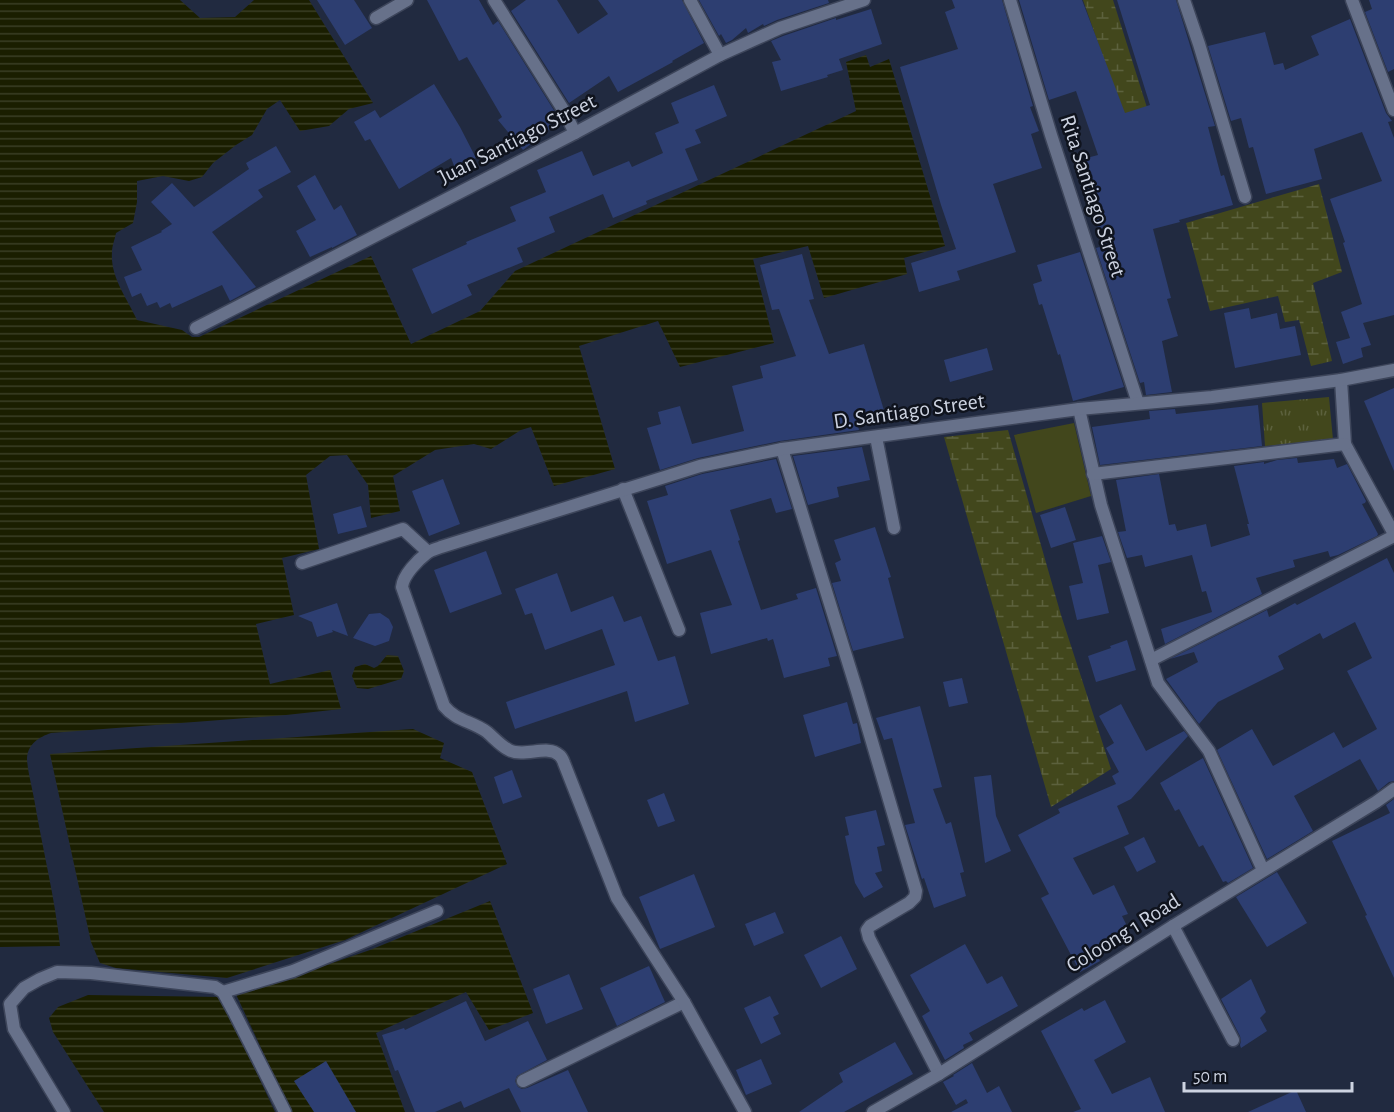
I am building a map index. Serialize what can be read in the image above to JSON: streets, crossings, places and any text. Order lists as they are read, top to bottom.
{
  "streets": {
    "street": [
      "Juan Santiago Street",
      "Rita Santiago Street",
      "D. Santiago Street",
      "Coloong 1 Road"
    ]
  },
  "crossings": [
    ["Rita Santiago Street", "D. Santiago Street"]
  ],
  "scale_bar": "50 m"
}
